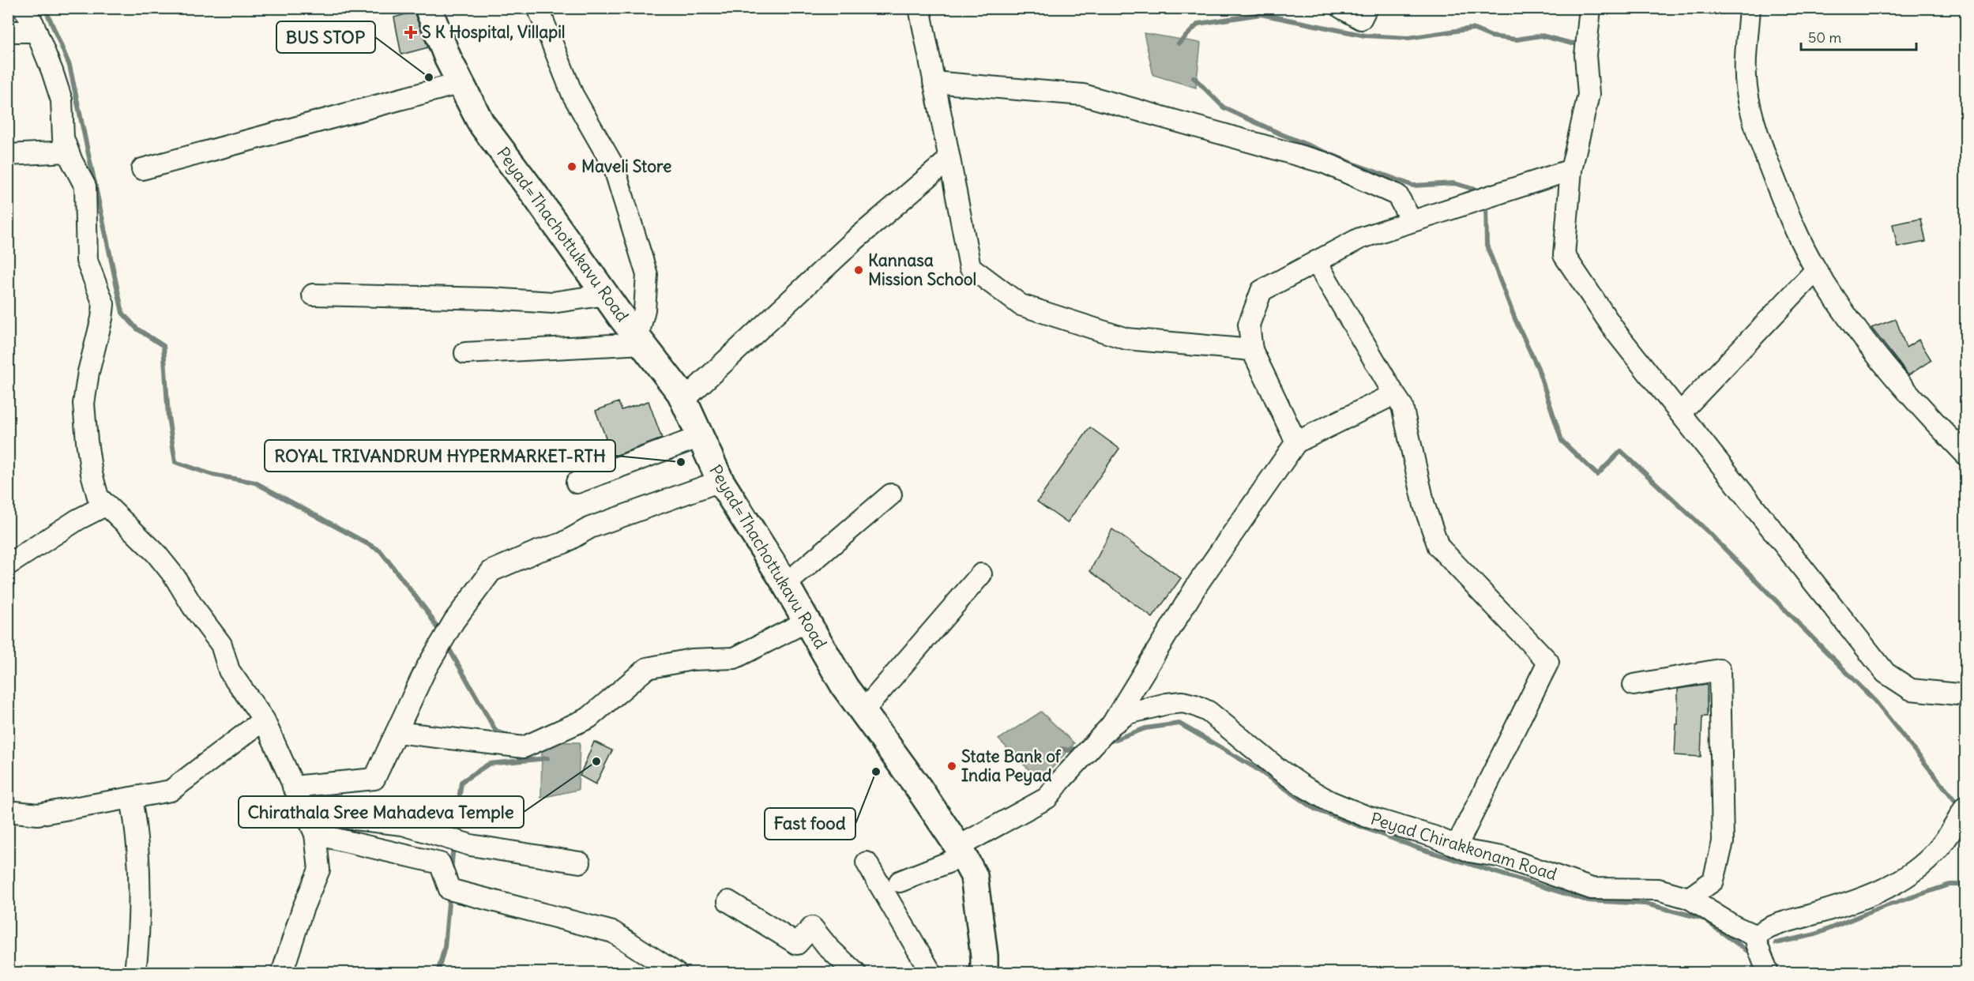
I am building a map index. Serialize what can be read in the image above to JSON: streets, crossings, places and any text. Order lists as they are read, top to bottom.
{
  "streets": {
    "main road": ["Peyad=Thachottukavu Road"],
    "street": ["Peyad Chirakkonam Road"]
  },
  "crossings": [
    ["Peyad=Thachottukavu Road", "Peyad Chirakkonam Road"]
  ],
  "places": {
    "health": ["S K Hospital, Villapil"],
    "other": [
      "BUS STOP",
      "Maveli Store",
      "Kannasa Mission School",
      "ROYAL TRIVANDRUM HYPERMARKET-RTH",
      "Chirathala Sree Mahadeva Temple",
      "State Bank of India Peyad",
      "Fast food"
    ]
  },
  "scale_bar": "50 m"
}
